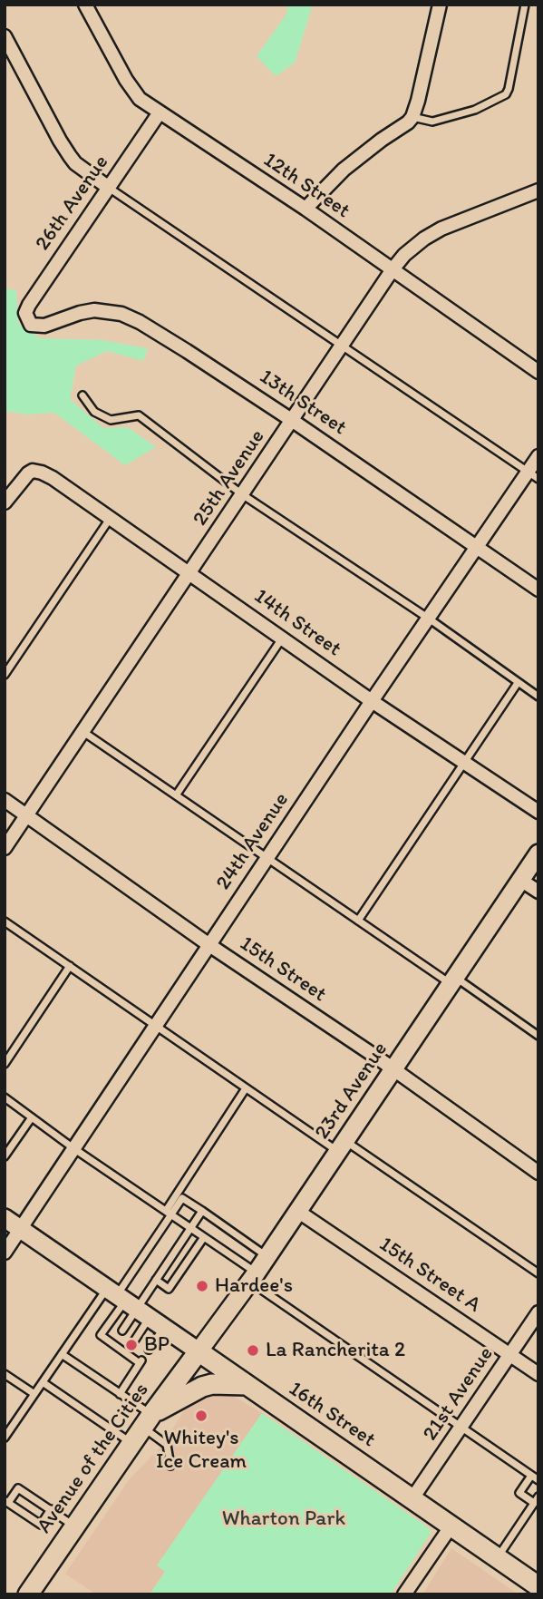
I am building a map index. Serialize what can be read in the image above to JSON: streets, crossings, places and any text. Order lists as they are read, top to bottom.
{
  "streets": {
    "main road": ["16th Street", "Avenue of the Cities"],
    "street": [
      "12th Street",
      "26th Avenue",
      "13th Street",
      "25th Avenue",
      "14th Street",
      "24th Avenue",
      "15th Street",
      "23rd Avenue",
      "15th Street A",
      "21st Avenue"
    ]
  },
  "crossings": [
    ["12th Street", "26th Avenue"],
    ["12th Street", "25th Avenue"],
    ["26th Avenue", "13th Street"],
    ["13th Street", "25th Avenue"],
    ["13th Street", "24th Avenue"],
    ["25th Avenue", "14th Street"],
    ["25th Avenue", "15th Street"],
    ["14th Street", "24th Avenue"],
    ["24th Avenue", "15th Street"],
    ["24th Avenue", "16th Street"],
    ["15th Street", "23rd Avenue"],
    ["23rd Avenue", "15th Street A"],
    ["23rd Avenue", "16th Street"],
    ["23rd Avenue", "Avenue of the Cities"],
    ["15th Street A", "21st Avenue"],
    ["21st Avenue", "16th Street"],
    ["16th Street", "Avenue of the Cities"]
  ],
  "parks": ["Wharton Park"],
  "places": [
    "Hardee's",
    "BP",
    "La Rancherita 2",
    "Whitey's Ice Cream"
  ]
}
